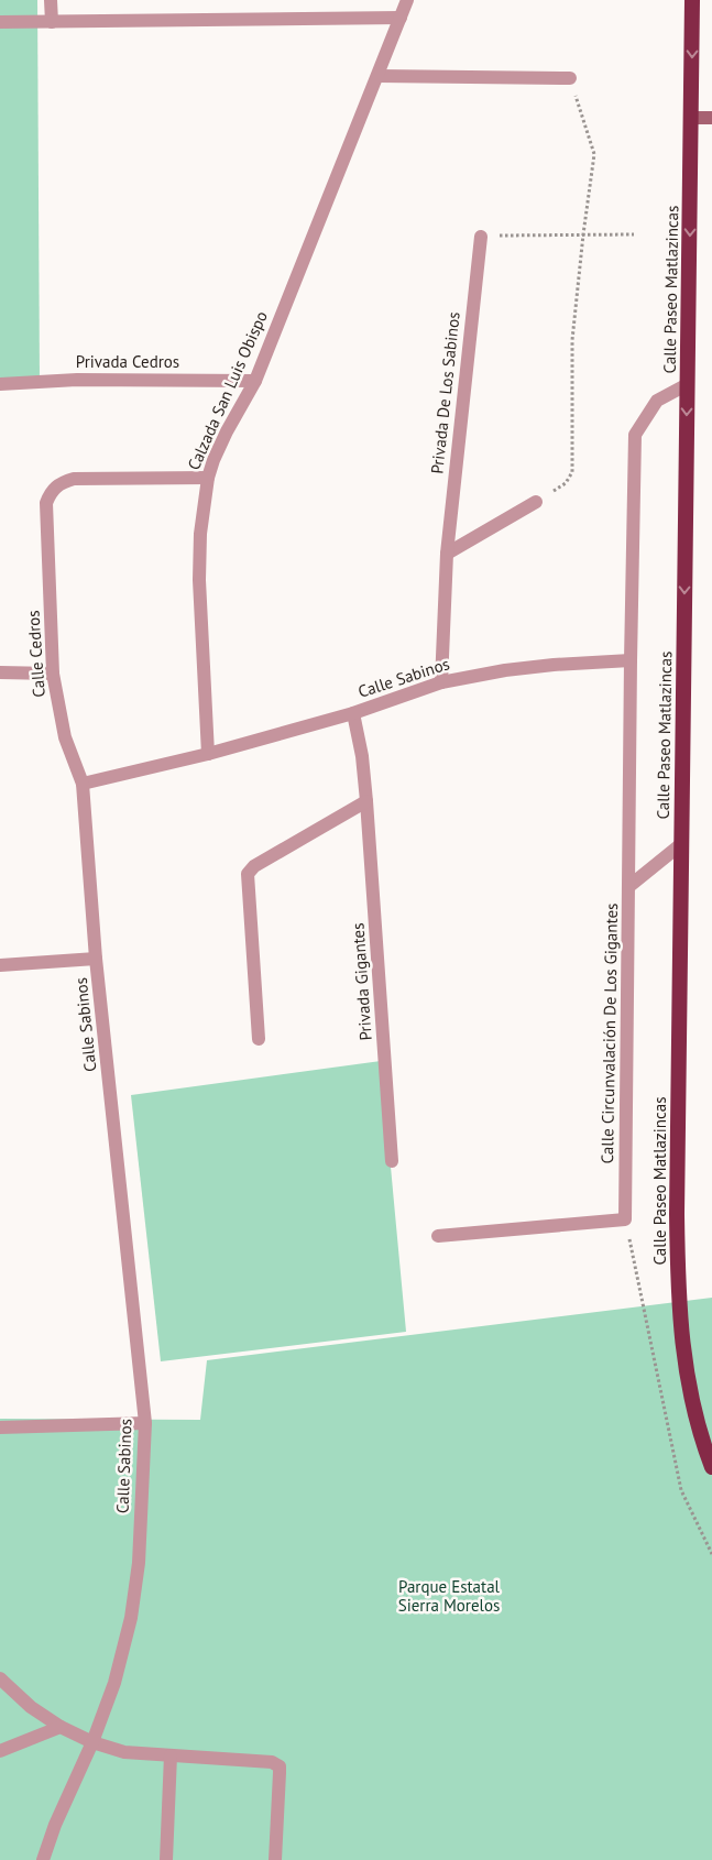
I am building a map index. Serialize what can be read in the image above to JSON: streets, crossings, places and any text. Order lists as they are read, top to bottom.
{
  "streets": {
    "highway": ["Calle Paseo Matlazincas"],
    "street": [
      "Privada Cedros",
      "Calzada San Luis Obispo",
      "Privada De Los Sabinos",
      "Calle Cedros",
      "Calle Sabinos",
      "Privada Gigantes",
      "Calle Circunvalación De Los Gigantes"
    ]
  },
  "crossings": [
    ["Calle Paseo Matlazincas", "Calle Circunvalación De Los Gigantes"],
    ["Privada Cedros", "Calzada San Luis Obispo"],
    ["Calzada San Luis Obispo", "Calle Cedros"],
    ["Calzada San Luis Obispo", "Calle Sabinos"],
    ["Privada De Los Sabinos", "Calle Sabinos"],
    ["Calle Cedros", "Calle Sabinos"],
    ["Calle Sabinos", "Privada Gigantes"],
    ["Calle Sabinos", "Calle Circunvalación De Los Gigantes"]
  ],
  "one_way": ["Calle Paseo Matlazincas"],
  "parks": ["Parque Estatal Sierra Morelos"]
}
